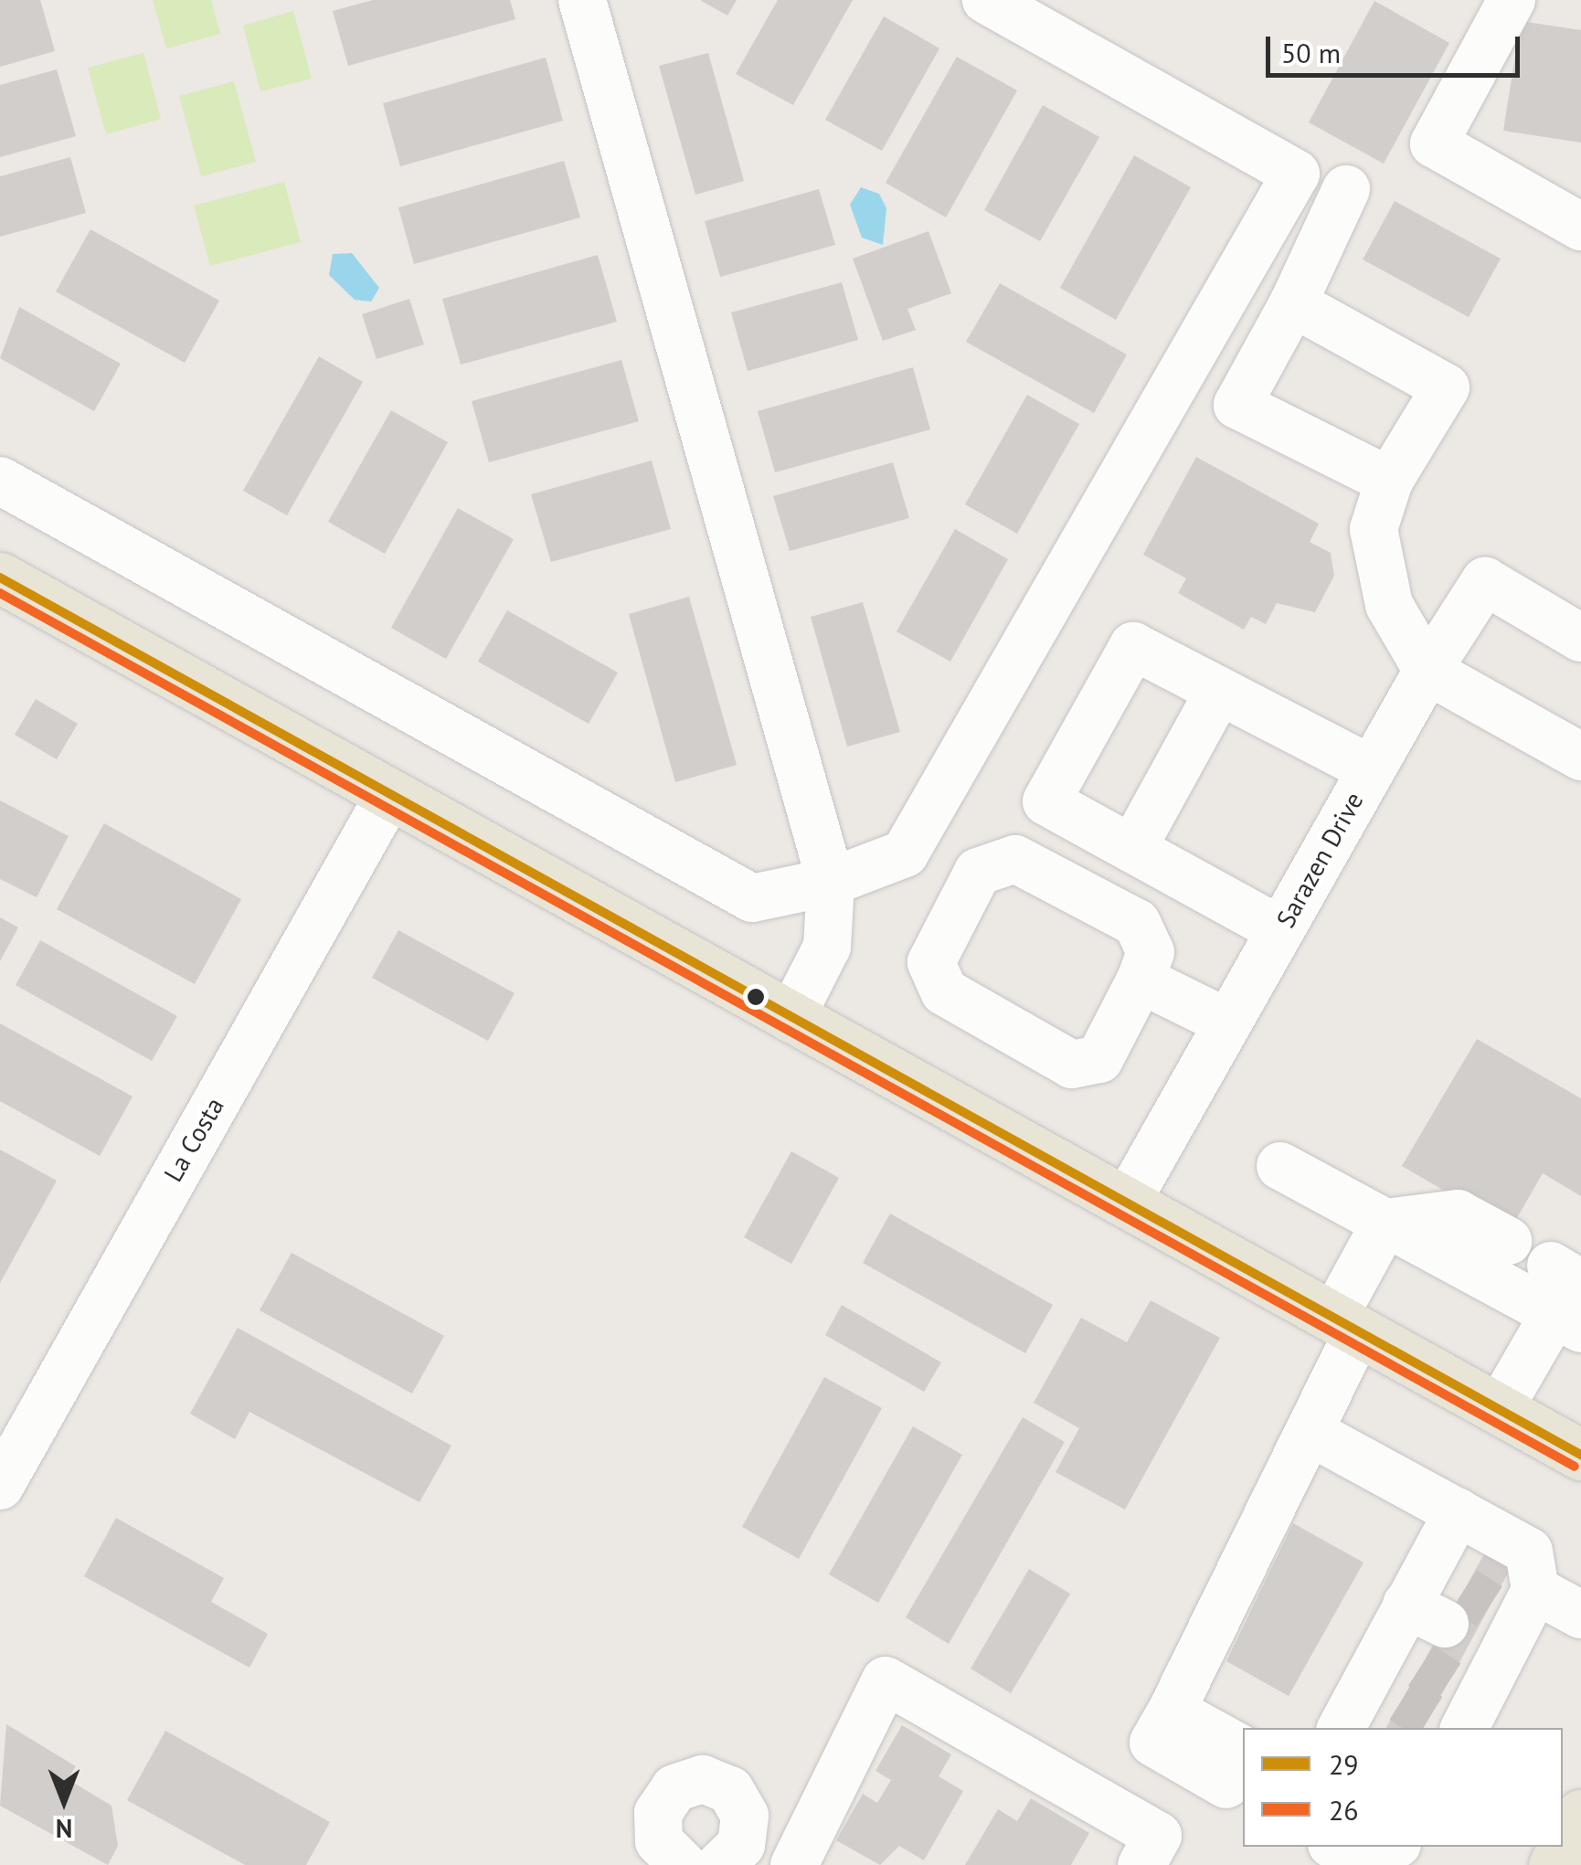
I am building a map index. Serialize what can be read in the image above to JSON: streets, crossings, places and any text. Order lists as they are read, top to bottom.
{
  "streets": {
    "street": ["Sarazen Drive", "La Costa"]
  },
  "lines": ["transit line 29", "transit line 26"],
  "legend": ["29", "26"],
  "scale_bar": "50 m",
  "north": "bottom"
}
